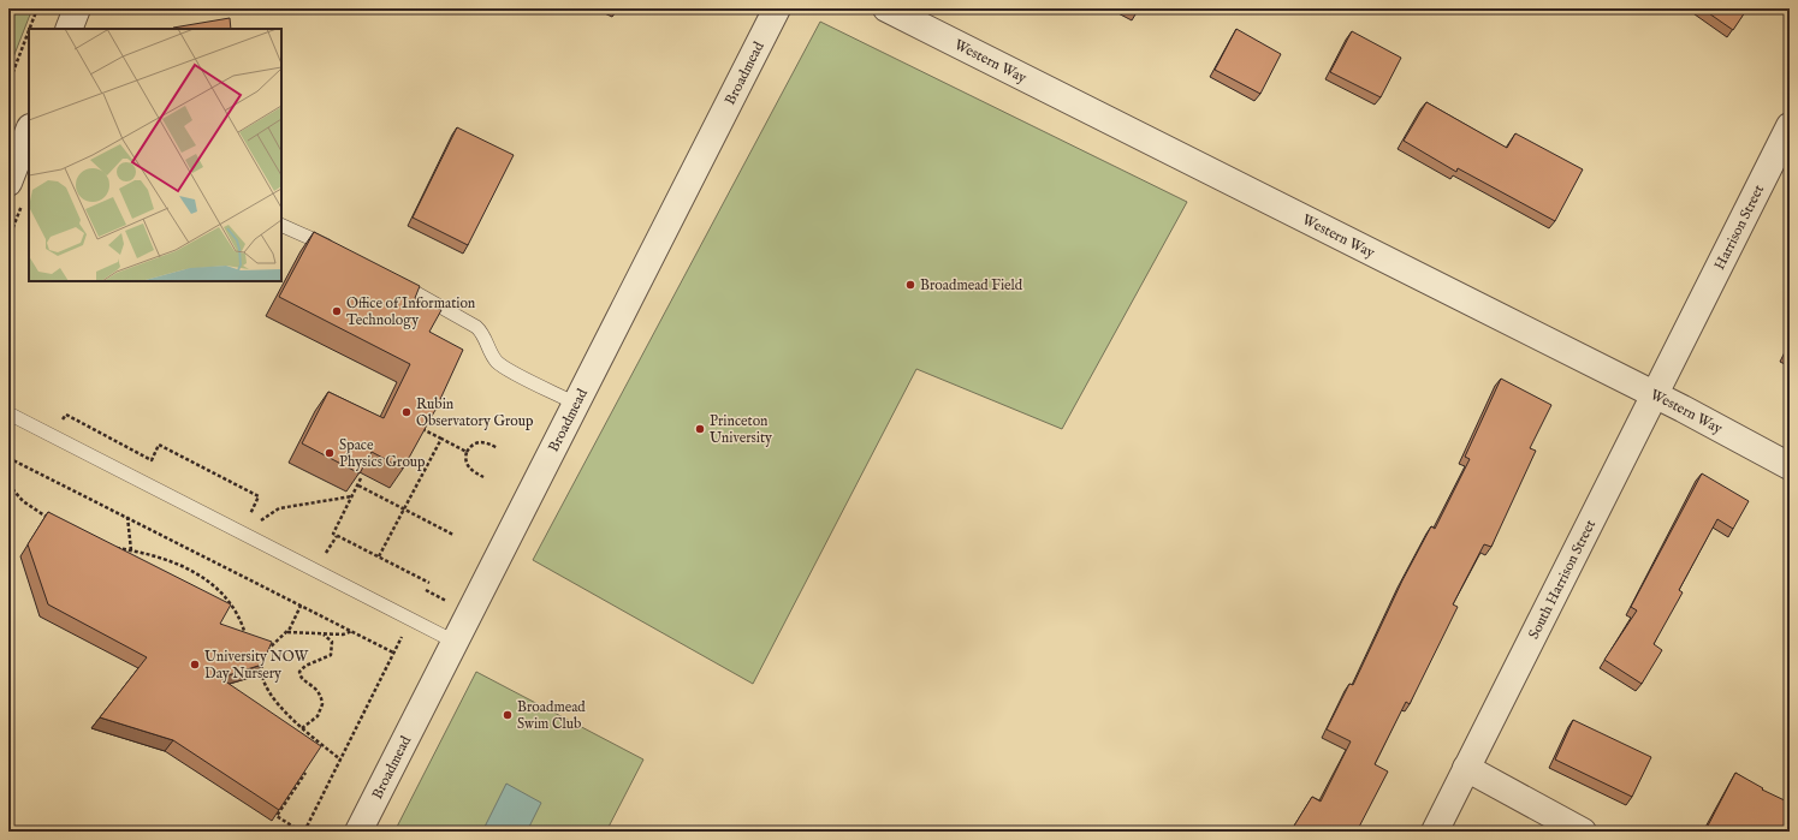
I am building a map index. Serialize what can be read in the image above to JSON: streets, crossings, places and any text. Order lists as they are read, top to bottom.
{
  "streets": {
    "street": [
      "Western Way",
      "Broadmead",
      "Harrison Street",
      "South Harrison Street"
    ]
  },
  "crossings": [
    ["Western Way", "South Harrison Street"],
    ["Harrison Street", "South Harrison Street"]
  ],
  "places": [
    "Broadmead Field",
    "Office of Information Technology",
    "Rubin Observatory Group",
    "Princeton University",
    "Space Physics Group",
    "University NOW Day Nursery",
    "Broadmead Swim Club"
  ]
}
